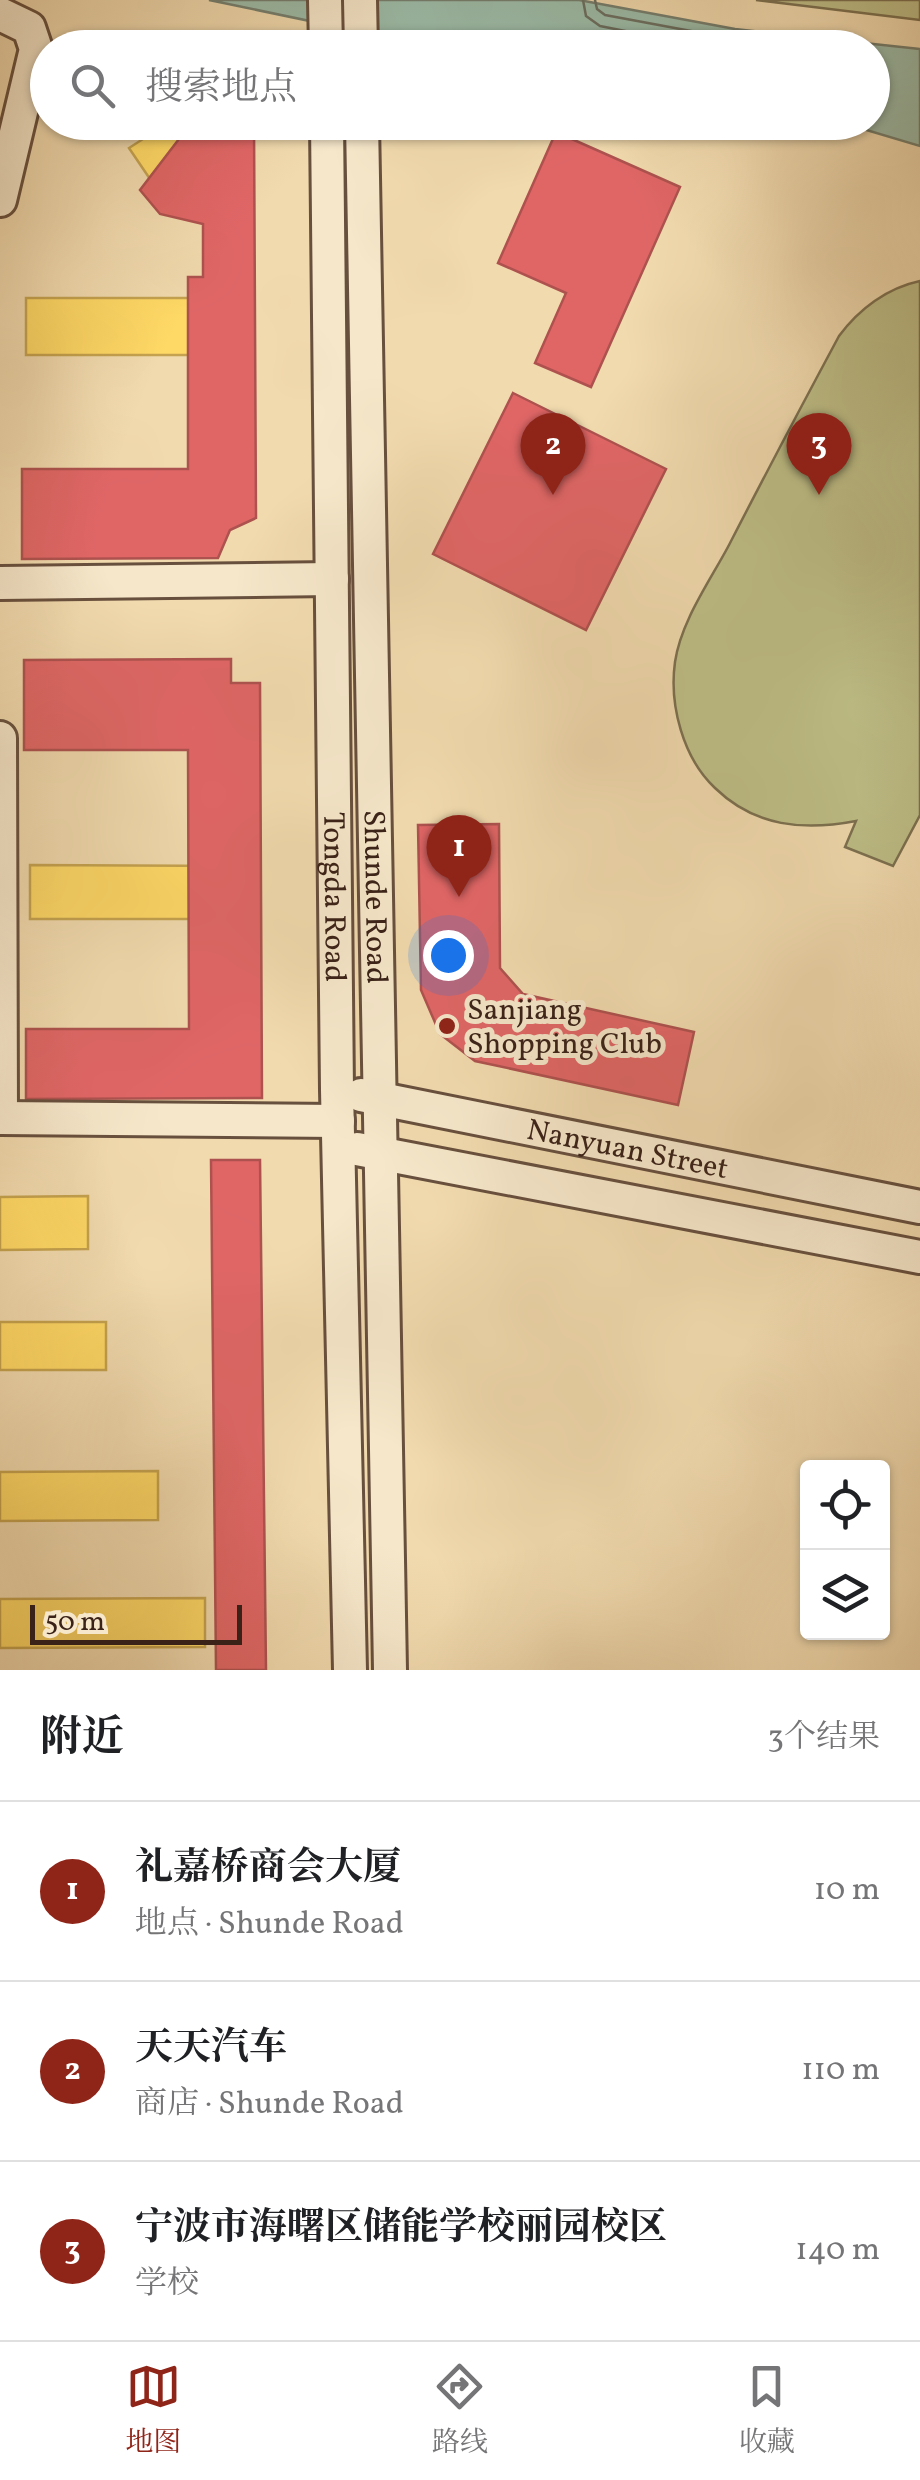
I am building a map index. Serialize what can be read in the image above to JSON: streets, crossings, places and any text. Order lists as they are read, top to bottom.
{
  "streets": {
    "street": ["Tongda Road", "Shunde Road", "Nanyuan Street"]
  },
  "crossings": [
    ["Tongda Road", "Nanyuan Street"],
    ["Shunde Road", "Nanyuan Street"]
  ],
  "places": ["Sanjiang Shopping Club"],
  "scale_bar": "50 m",
  "page": {
    "search": "搜索地点",
    "pins": ["2", "3", "1"],
    "scale": "50 m",
    "heading": ["附近", "3个结果"],
    "list": [
      {
        "mark": "1",
        "name": "礼嘉桥商会大厦",
        "note": "地点 · Shunde Road",
        "value": "10 m"
      },
      {
        "mark": "2",
        "name": "天天汽车",
        "note": "商店 · Shunde Road",
        "value": "110 m"
      },
      {
        "mark": "3",
        "name": "宁波市海曙区储能学校丽园校区",
        "note": "学校",
        "value": "140 m"
      }
    ],
    "nav": ["地图", "路线", "收藏"]
  }
}
